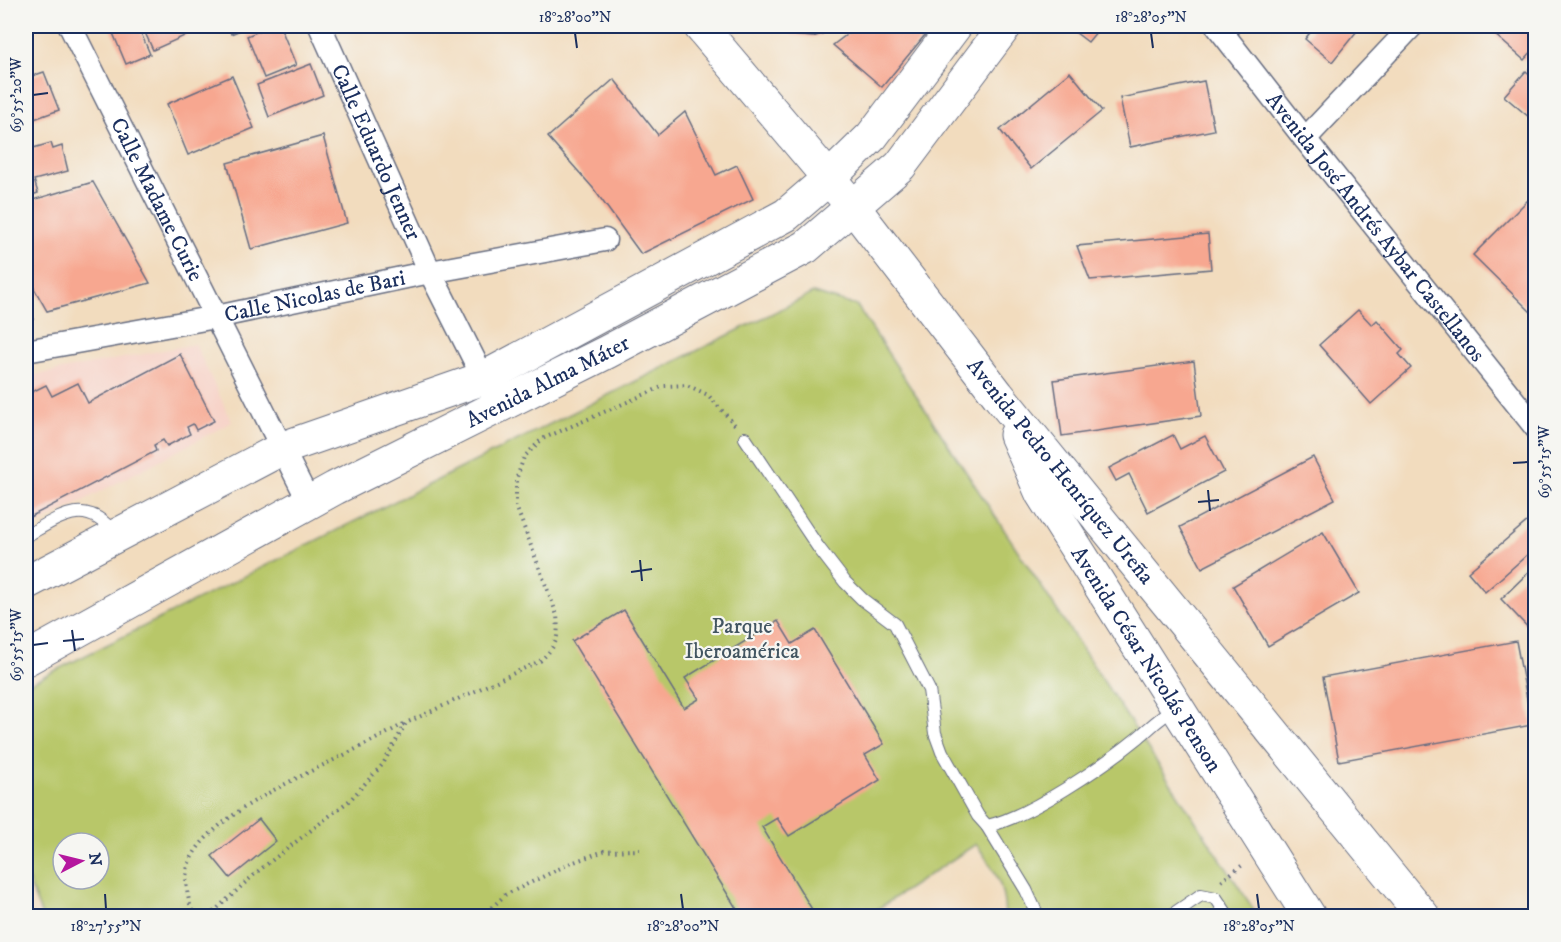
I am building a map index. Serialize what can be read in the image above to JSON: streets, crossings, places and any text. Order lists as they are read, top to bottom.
{
  "streets": {
    "main road": ["Avenida Alma Máter", "Avenida Pedro Henríquez Ureña", "Avenida César Nicolás Penson"],
    "street": [
      "Calle Eduardo Jenner",
      "Calle Madame Curie",
      "Avenida José Andrés Aybar Castellanos",
      "Calle Nicolas de Bari"
    ]
  },
  "crossings": [
    ["Calle Eduardo Jenner", "Calle Nicolas de Bari"],
    ["Calle Eduardo Jenner", "Avenida Alma Máter"],
    ["Calle Madame Curie", "Calle Nicolas de Bari"],
    ["Calle Madame Curie", "Avenida Alma Máter"],
    ["Avenida Alma Máter", "Avenida Pedro Henríquez Ureña"],
    ["Avenida Pedro Henríquez Ureña", "Avenida César Nicolás Penson"]
  ],
  "parks": ["Parque Iberoamérica"],
  "north": "right",
  "coordinates": [
    "18°28'00\"N",
    "18°28'05\"N",
    "69°55'20\"W",
    "69°55'15\"W",
    "18°27'55\"N"
  ]
}
